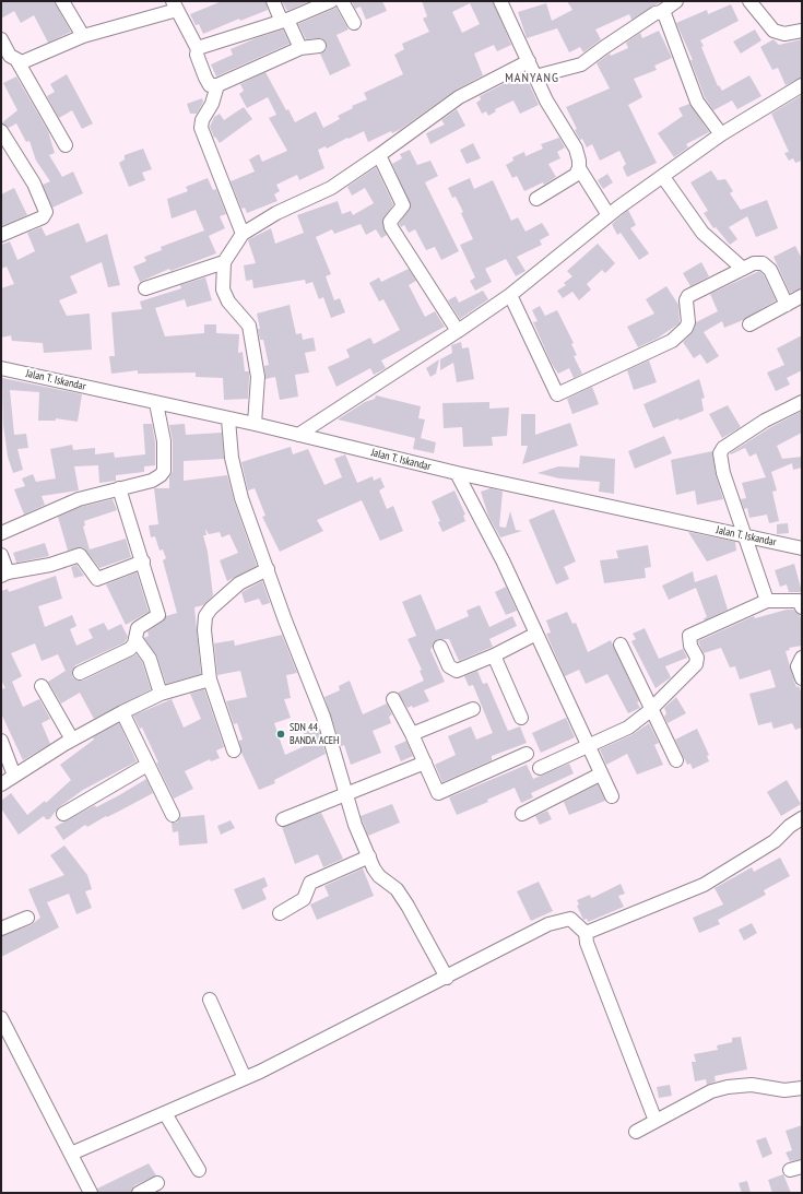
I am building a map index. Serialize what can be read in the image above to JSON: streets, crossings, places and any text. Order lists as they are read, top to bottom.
{
  "streets": {
    "street": ["Jalan T. Iskandar"]
  },
  "districts": ["MANYANG"],
  "places": ["SDN 44 BANDA ACEH"]
}
